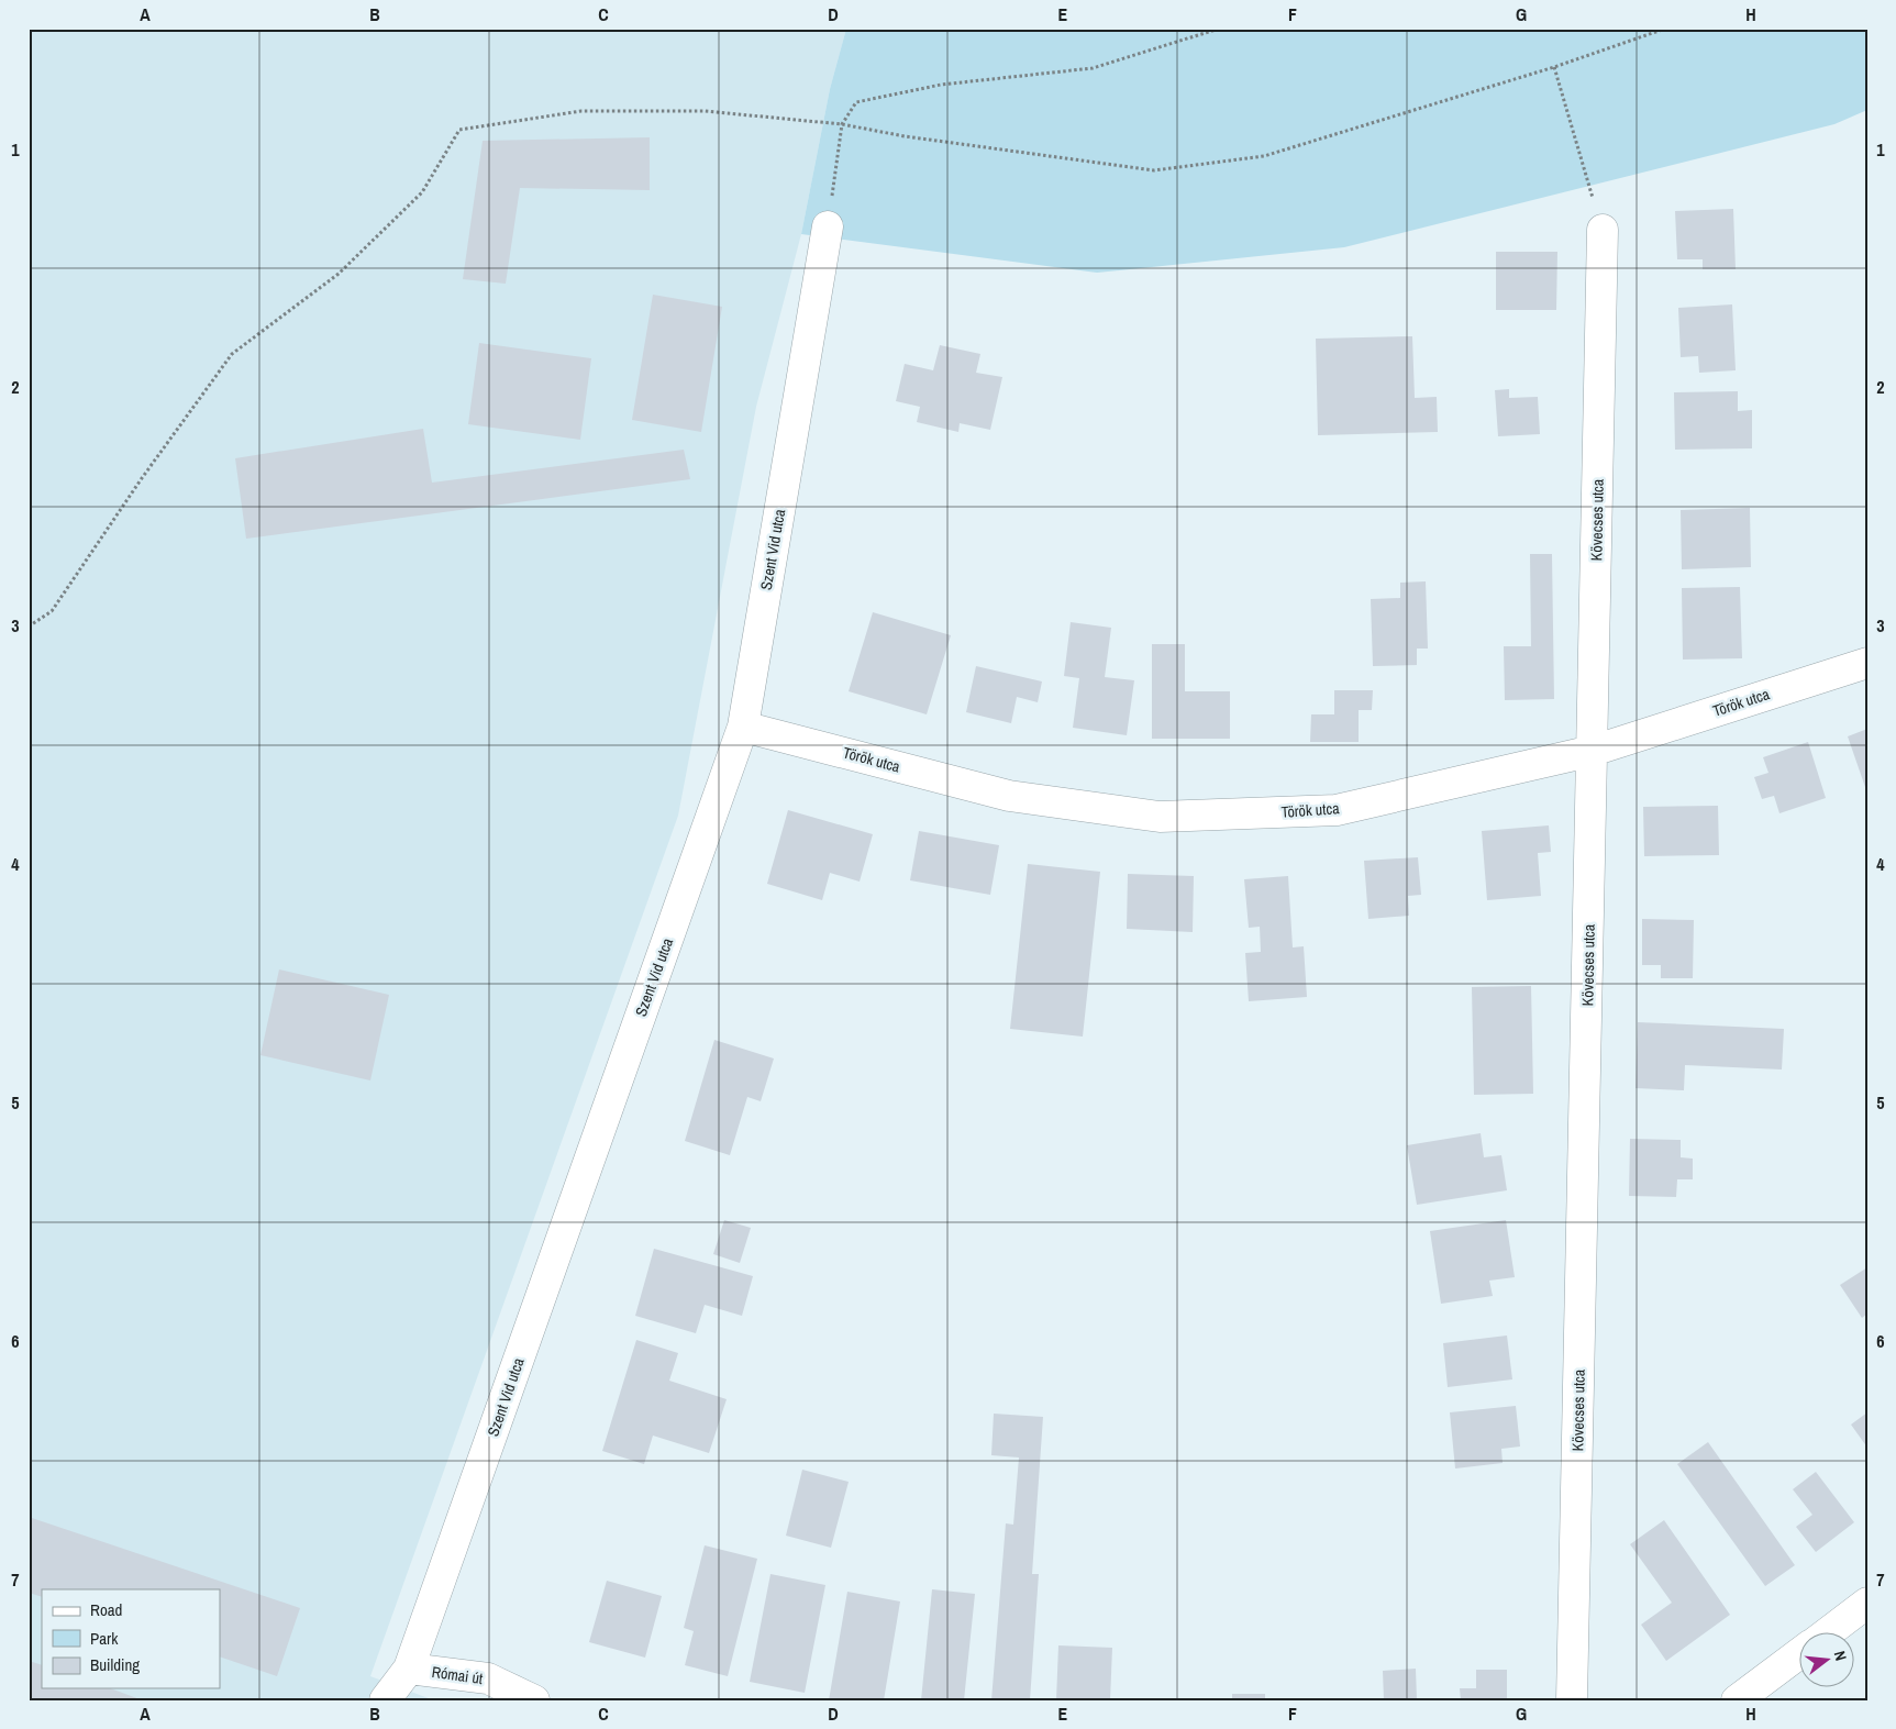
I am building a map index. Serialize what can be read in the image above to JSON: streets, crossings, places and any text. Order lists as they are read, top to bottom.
{
  "streets": {
    "street": [
      "Kövecses utca",
      "Szent Vid utca",
      "Török utca",
      "Római út"
    ]
  },
  "crossings": [
    ["Kövecses utca", "Török utca"],
    ["Szent Vid utca", "Török utca"],
    ["Szent Vid utca", "Római út"]
  ],
  "legend": ["Road", "Park", "Building"],
  "north": "right",
  "grid": {
    "columns": [
      "A",
      "B",
      "C",
      "D",
      "E",
      "F",
      "G",
      "H"
    ],
    "rows": [
      "1",
      "2",
      "3",
      "4",
      "5",
      "6",
      "7"
    ]
  }
}
